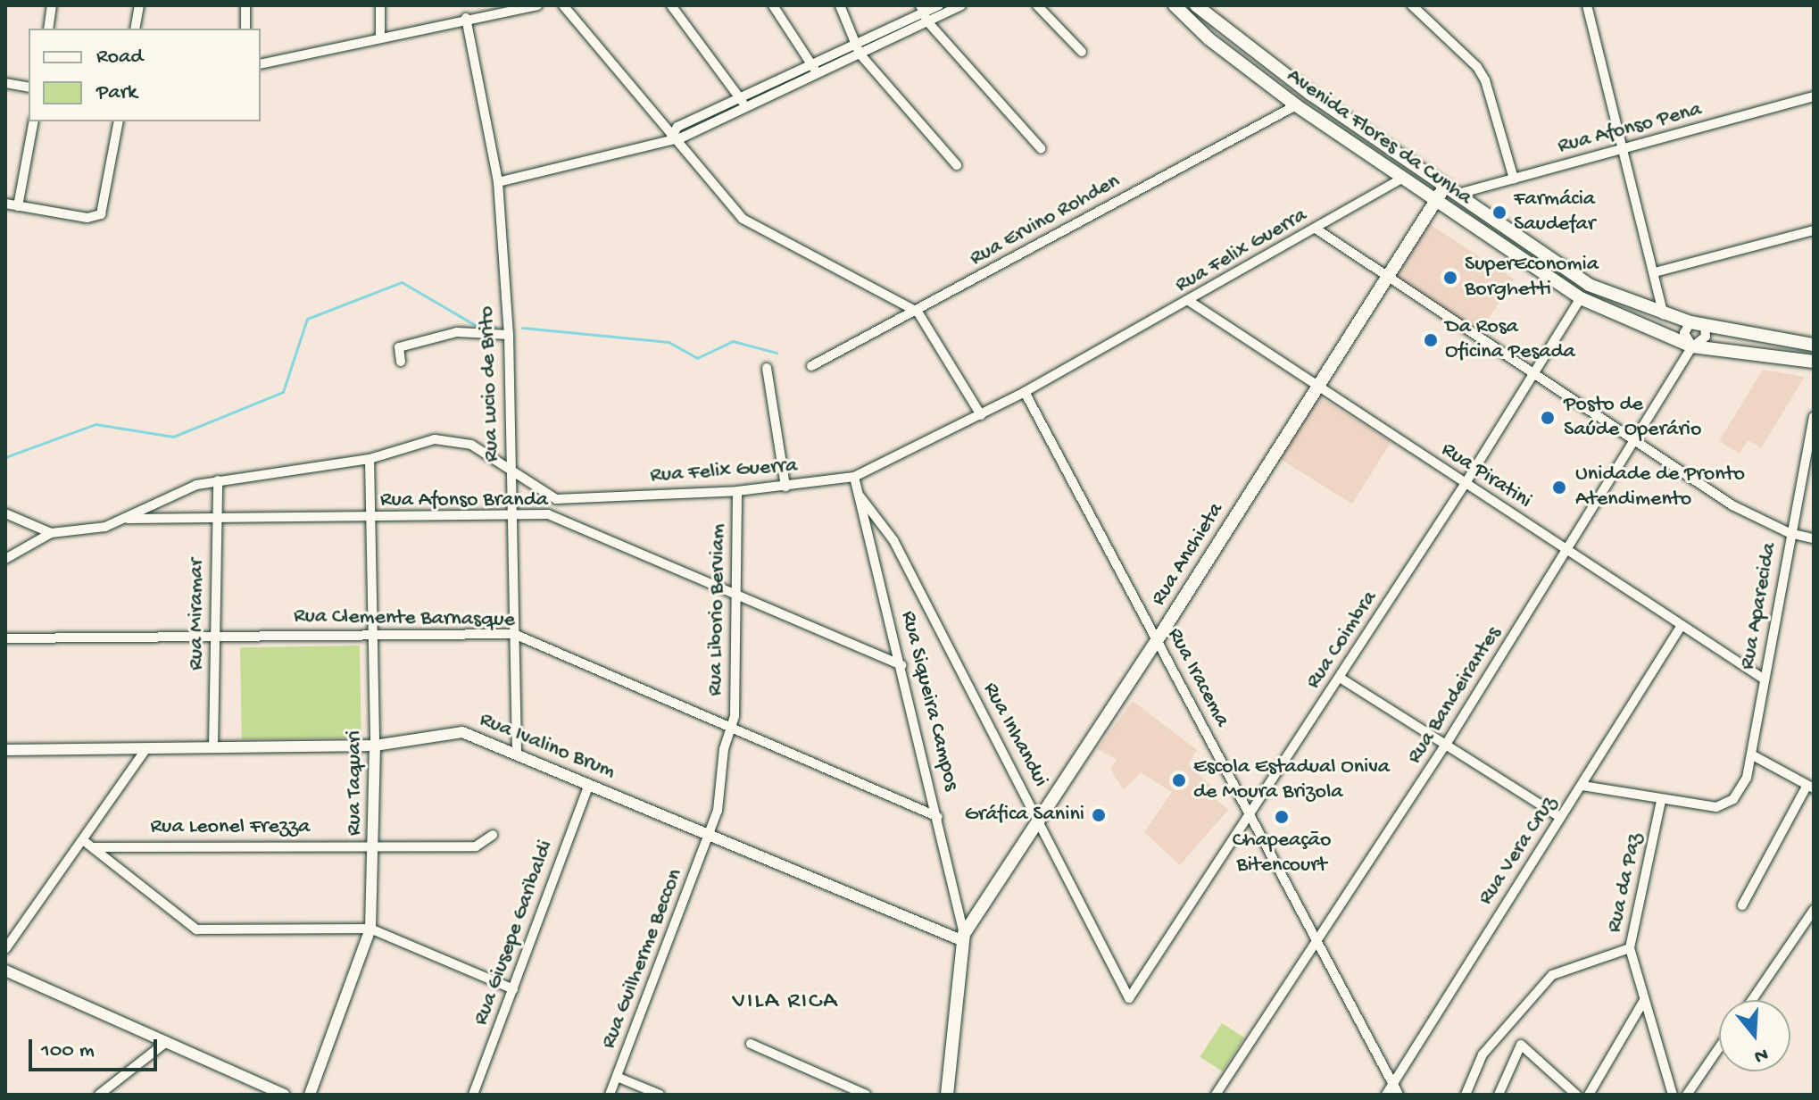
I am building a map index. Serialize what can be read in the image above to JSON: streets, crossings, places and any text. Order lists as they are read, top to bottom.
{
  "streets": {
    "main road": ["Avenida Flores da Cunha", "Rua Anchieta", "Rua Siqueira Campos"],
    "street": [
      "Rua Afonso Pena",
      "Rua Ervino Rohden",
      "Rua Felix Guerra",
      "Rua Lucio de Brito",
      "Rua Piratini",
      "Rua Afonso Branda",
      "Rua Aparecida",
      "Rua Liborio Berviam",
      "Rua Miramar",
      "Rua Clemente Barnasque",
      "Rua Coimbra",
      "Rua Iracema",
      "Rua Bandeirantes",
      "Rua Inhandui",
      "Rua Ivalino Brum",
      "Rua Taquari",
      "Rua Leonel Frezza",
      "Rua Vera Cruz",
      "Rua da Paz",
      "Rua Giusepe Garibaldi",
      "Rua Guilherme Beccon"
    ]
  },
  "crossings": [
    ["Rua Afonso Pena", "Avenida Flores da Cunha"],
    ["Rua Afonso Pena", "Rua Anchieta"],
    ["Avenida Flores da Cunha", "Rua Ervino Rohden"],
    ["Avenida Flores da Cunha", "Rua Felix Guerra"],
    ["Avenida Flores da Cunha", "Rua Anchieta"],
    ["Avenida Flores da Cunha", "Rua Coimbra"],
    ["Avenida Flores da Cunha", "Rua Bandeirantes"],
    ["Rua Felix Guerra", "Rua Lucio de Brito"],
    ["Rua Felix Guerra", "Rua Piratini"],
    ["Rua Felix Guerra", "Rua Afonso Branda"],
    ["Rua Felix Guerra", "Rua Liborio Berviam"],
    ["Rua Felix Guerra", "Rua Miramar"],
    ["Rua Felix Guerra", "Rua Iracema"],
    ["Rua Felix Guerra", "Rua Siqueira Campos"],
    ["Rua Felix Guerra", "Rua Taquari"],
    ["Rua Lucio de Brito", "Rua Afonso Branda"],
    ["Rua Lucio de Brito", "Rua Clemente Barnasque"],
    ["Rua Lucio de Brito", "Rua Ivalino Brum"],
    ["Rua Piratini", "Rua Anchieta"],
    ["Rua Piratini", "Rua Aparecida"],
    ["Rua Piratini", "Rua Coimbra"],
    ["Rua Piratini", "Rua Bandeirantes"],
    ["Rua Piratini", "Rua Vera Cruz"],
    ["Rua Afonso Branda", "Rua Liborio Berviam"],
    ["Rua Afonso Branda", "Rua Miramar"],
    ["Rua Afonso Branda", "Rua Siqueira Campos"],
    ["Rua Afonso Branda", "Rua Taquari"],
    ["Rua Anchieta", "Rua Iracema"],
    ["Rua Anchieta", "Rua Siqueira Campos"],
    ["Rua Anchieta", "Rua Inhandui"],
    ["Rua Anchieta", "Rua Ivalino Brum"],
    ["Rua Aparecida", "Rua da Paz"],
    ["Rua Liborio Berviam", "Rua Clemente Barnasque"],
    ["Rua Liborio Berviam", "Rua Ivalino Brum"],
    ["Rua Liborio Berviam", "Rua Guilherme Beccon"],
    ["Rua Miramar", "Rua Clemente Barnasque"],
    ["Rua Miramar", "Rua Ivalino Brum"],
    ["Rua Clemente Barnasque", "Rua Siqueira Campos"],
    ["Rua Clemente Barnasque", "Rua Taquari"],
    ["Rua Coimbra", "Rua Iracema"],
    ["Rua Coimbra", "Rua Inhandui"],
    ["Rua Iracema", "Rua Bandeirantes"],
    ["Rua Iracema", "Rua Vera Cruz"],
    ["Rua Siqueira Campos", "Rua Inhandui"],
    ["Rua Siqueira Campos", "Rua Ivalino Brum"],
    ["Rua Ivalino Brum", "Rua Taquari"],
    ["Rua Ivalino Brum", "Rua Giusepe Garibaldi"],
    ["Rua Ivalino Brum", "Rua Guilherme Beccon"],
    ["Rua Taquari", "Rua Leonel Frezza"]
  ],
  "districts": ["VILA RICA"],
  "places": [
    "Farmácia Saudefar",
    "SuperEconomia Borghetti",
    "Da Rosa Oficina Pesada",
    "Posto de Saúde Operário",
    "Unidade de Pronto Atendimento",
    "Escola Estadual Oniva de Moura Brizola",
    "Gráfica Sanini",
    "Chapeação Bitencourt"
  ],
  "legend": ["Road", "Park"],
  "scale_bar": "100 m",
  "north": "bottom"
}
